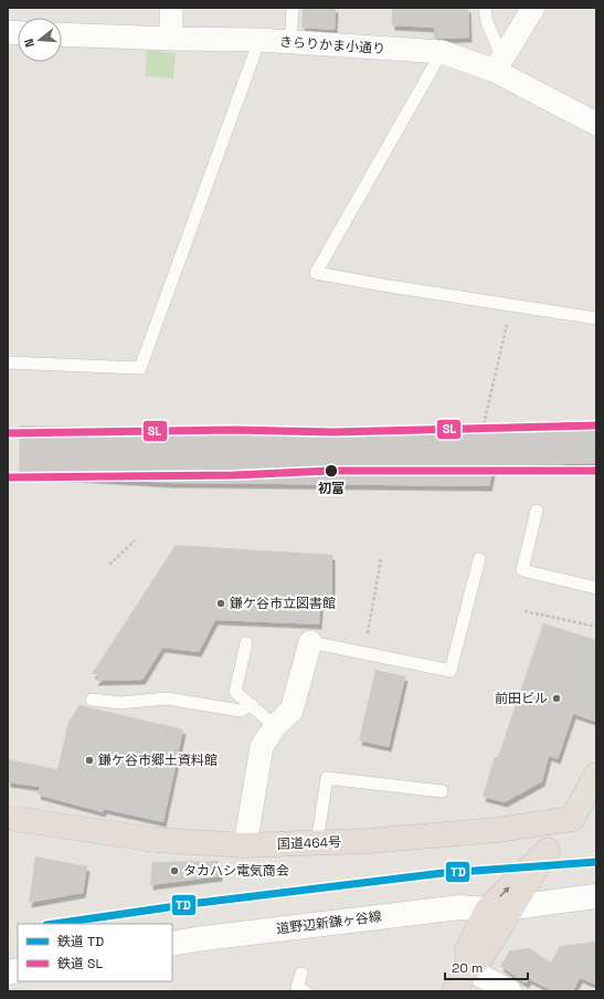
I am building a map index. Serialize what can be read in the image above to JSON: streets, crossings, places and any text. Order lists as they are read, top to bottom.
{
  "streets": {
    "highway": ["国道464号"],
    "street": ["きらりかま小通り", "道野辺新鎌ヶ谷線"]
  },
  "places": [
    "初富",
    "鎌ケ谷市立図書館",
    "前田ビル",
    "鎌ケ谷市郷土資料館",
    "タカハシ電気商会"
  ],
  "lines": ["rail line SL", "rail line TD"],
  "legend": ["鉄道 TD", "鉄道 SL"],
  "scale_bar": "20 m",
  "north": "left"
}
